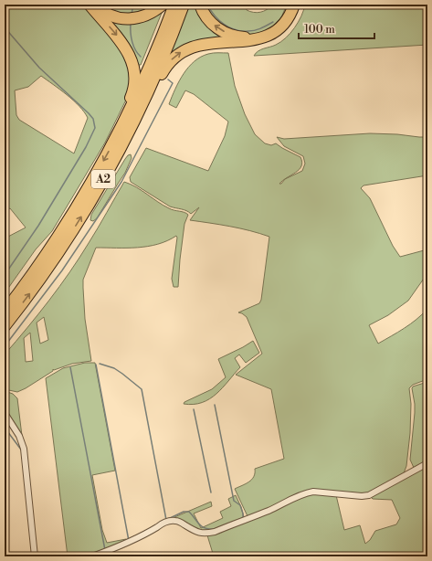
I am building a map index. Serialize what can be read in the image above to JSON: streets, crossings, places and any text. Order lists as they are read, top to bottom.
{
  "streets": {
    "highway": ["A2"]
  },
  "scale_bar": "100 m"
}
